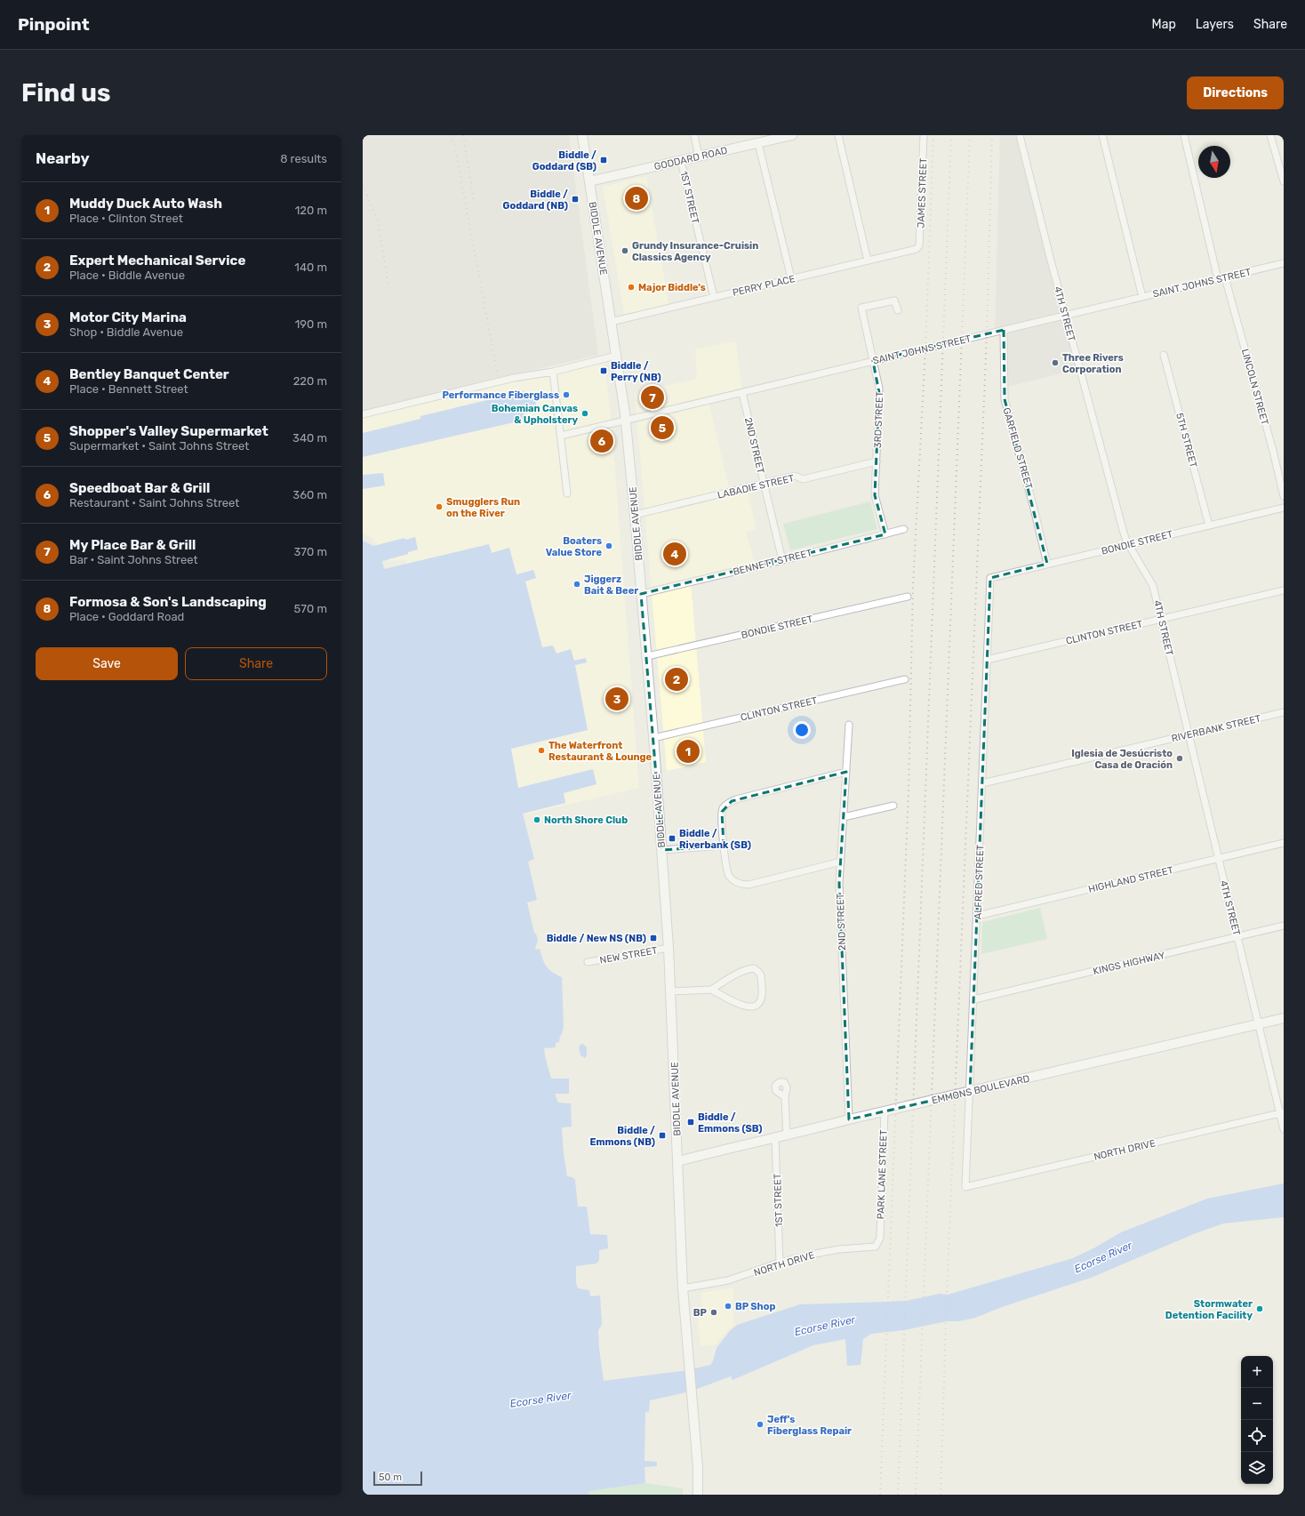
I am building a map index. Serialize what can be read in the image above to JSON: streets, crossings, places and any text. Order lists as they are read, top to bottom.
{
  "streets": {
    "main road": ["GODDARD ROAD", "BIDDLE AVENUE", "EMMONS BOULEVARD"],
    "street": [
      "JAMES STREET",
      "1ST STREET",
      "SAINT JOHNS STREET",
      "PERRY PLACE",
      "4TH STREET",
      "LINCOLN STREET",
      "3RD STREET",
      "5TH STREET",
      "2ND STREET",
      "GARFIELD STREET",
      "LABADIE STREET",
      "BONDIE STREET",
      "BENNETT STREET",
      "CLINTON STREET",
      "RIVERBANK STREET",
      "HIGHLAND STREET",
      "ALFRED STREET",
      "NEW STREET",
      "KINGS HIGHWAY",
      "NORTH DRIVE",
      "PARK LANE STREET"
    ]
  },
  "crossings": [
    ["GODDARD ROAD", "1ST STREET"],
    ["GODDARD ROAD", "BIDDLE AVENUE"],
    ["JAMES STREET", "PERRY PLACE"],
    ["1ST STREET", "PERRY PLACE"],
    ["1ST STREET", "EMMONS BOULEVARD"],
    ["1ST STREET", "NORTH DRIVE"],
    ["BIDDLE AVENUE", "SAINT JOHNS STREET"],
    ["BIDDLE AVENUE", "PERRY PLACE"],
    ["BIDDLE AVENUE", "LABADIE STREET"],
    ["BIDDLE AVENUE", "BONDIE STREET"],
    ["BIDDLE AVENUE", "BENNETT STREET"],
    ["BIDDLE AVENUE", "CLINTON STREET"],
    ["BIDDLE AVENUE", "NEW STREET"],
    ["BIDDLE AVENUE", "EMMONS BOULEVARD"],
    ["BIDDLE AVENUE", "NORTH DRIVE"],
    ["SAINT JOHNS STREET", "4TH STREET"],
    ["SAINT JOHNS STREET", "LINCOLN STREET"],
    ["SAINT JOHNS STREET", "3RD STREET"],
    ["SAINT JOHNS STREET", "2ND STREET"],
    ["SAINT JOHNS STREET", "GARFIELD STREET"],
    ["4TH STREET", "BONDIE STREET"],
    ["4TH STREET", "CLINTON STREET"],
    ["4TH STREET", "RIVERBANK STREET"],
    ["4TH STREET", "HIGHLAND STREET"],
    ["4TH STREET", "KINGS HIGHWAY"],
    ["4TH STREET", "EMMONS BOULEVARD"],
    ["4TH STREET", "NORTH DRIVE"],
    ["3RD STREET", "LABADIE STREET"],
    ["3RD STREET", "BENNETT STREET"],
    ["5TH STREET", "BONDIE STREET"],
    ["2ND STREET", "LABADIE STREET"],
    ["2ND STREET", "BENNETT STREET"],
    ["2ND STREET", "EMMONS BOULEVARD"],
    ["GARFIELD STREET", "BONDIE STREET"],
    ["BONDIE STREET", "ALFRED STREET"],
    ["CLINTON STREET", "ALFRED STREET"],
    ["RIVERBANK STREET", "ALFRED STREET"],
    ["HIGHLAND STREET", "ALFRED STREET"],
    ["ALFRED STREET", "KINGS HIGHWAY"],
    ["ALFRED STREET", "EMMONS BOULEVARD"],
    ["ALFRED STREET", "NORTH DRIVE"],
    ["EMMONS BOULEVARD", "PARK LANE STREET"],
    ["NORTH DRIVE", "PARK LANE STREET"]
  ],
  "water": ["Ecorse River"],
  "places": {
    "transit": [
      "Biddle / Goddard (SB)",
      "Biddle / Goddard (NB)",
      "Biddle / Perry (NB)",
      "Biddle / Riverbank (SB)",
      "Biddle / New NS (NB)",
      "Biddle / Emmons (SB)",
      "Biddle / Emmons (NB)"
    ],
    "other": [
      "Grundy Insurance-Cruisin Classics Agency",
      "Major Biddle's",
      "Three Rivers Corporation",
      "Performance Fiberglass",
      "Bohemian Canvas & Upholstery",
      "Smugglers Run on the River",
      "Boaters Value Store",
      "Jiggerz Bait & Beer",
      "The Waterfront Restaurant & Lounge",
      "Iglesia de Jesúcristo Casa de Oración",
      "North Shore Club",
      "BP Shop",
      "Stormwater Detention Facility",
      "BP",
      "Jeff's Fiberglass Repair"
    ]
  },
  "scale_bar": "50 m",
  "north": "bottom",
  "page": {
    "header": "Pinpoint",
    "nav": ["Map", "Layers", "Share"],
    "buttons": [
      "Directions",
      ["Save", "Share"]
    ],
    "title": "Find us",
    "heading": ["Nearby", "8 results"],
    "list": [
      {
        "mark": "1",
        "name": "Muddy Duck Auto Wash",
        "note": "Place · Clinton Street",
        "value": "120 m"
      },
      {
        "mark": "2",
        "name": "Expert Mechanical Service",
        "note": "Place · Biddle Avenue",
        "value": "140 m"
      },
      {
        "mark": "3",
        "name": "Motor City Marina",
        "note": "Shop · Biddle Avenue",
        "value": "190 m"
      },
      {
        "mark": "4",
        "name": "Bentley Banquet Center",
        "note": "Place · Bennett Street",
        "value": "220 m"
      },
      {
        "mark": "5",
        "name": "Shopper's Valley Supermarket",
        "note": "Supermarket · Saint Johns Street",
        "value": "340 m"
      },
      {
        "mark": "6",
        "name": "Speedboat Bar & Grill",
        "note": "Restaurant · Saint Johns Street",
        "value": "360 m"
      },
      {
        "mark": "7",
        "name": "My Place Bar & Grill",
        "note": "Bar · Saint Johns Street",
        "value": "370 m"
      },
      {
        "mark": "8",
        "name": "Formosa & Son's Landscaping",
        "note": "Place · Goddard Road",
        "value": "570 m"
      }
    ],
    "pins": [
      "8",
      "7",
      "5",
      "6",
      "4",
      "2",
      "3",
      "1"
    ],
    "map_buttons": ["+", "−"],
    "scale": "50 m"
  }
}
